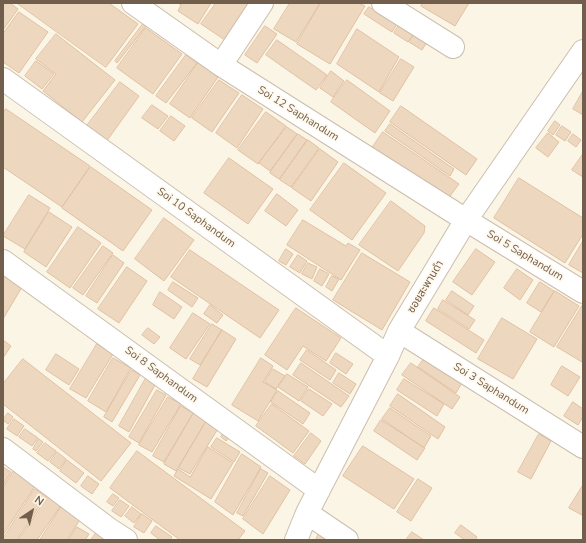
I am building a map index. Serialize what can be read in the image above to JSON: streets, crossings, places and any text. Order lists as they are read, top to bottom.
{
  "streets": {
    "street": [
      "Soi 12 Saphandum",
      "Soi 10 Saphandum",
      "Soi 5 Saphandum",
      "ซอยสะพานดำ",
      "Soi 8 Saphandum",
      "Soi 3 Saphandum"
    ]
  },
  "crossings": [
    ["Soi 12 Saphandum", "Soi 5 Saphandum"],
    ["Soi 12 Saphandum", "ซอยสะพานดำ"],
    ["Soi 10 Saphandum", "ซอยสะพานดำ"],
    ["Soi 5 Saphandum", "ซอยสะพานดำ"],
    ["ซอยสะพานดำ", "Soi 8 Saphandum"],
    ["ซอยสะพานดำ", "Soi 3 Saphandum"]
  ],
  "north": "top right"
}
